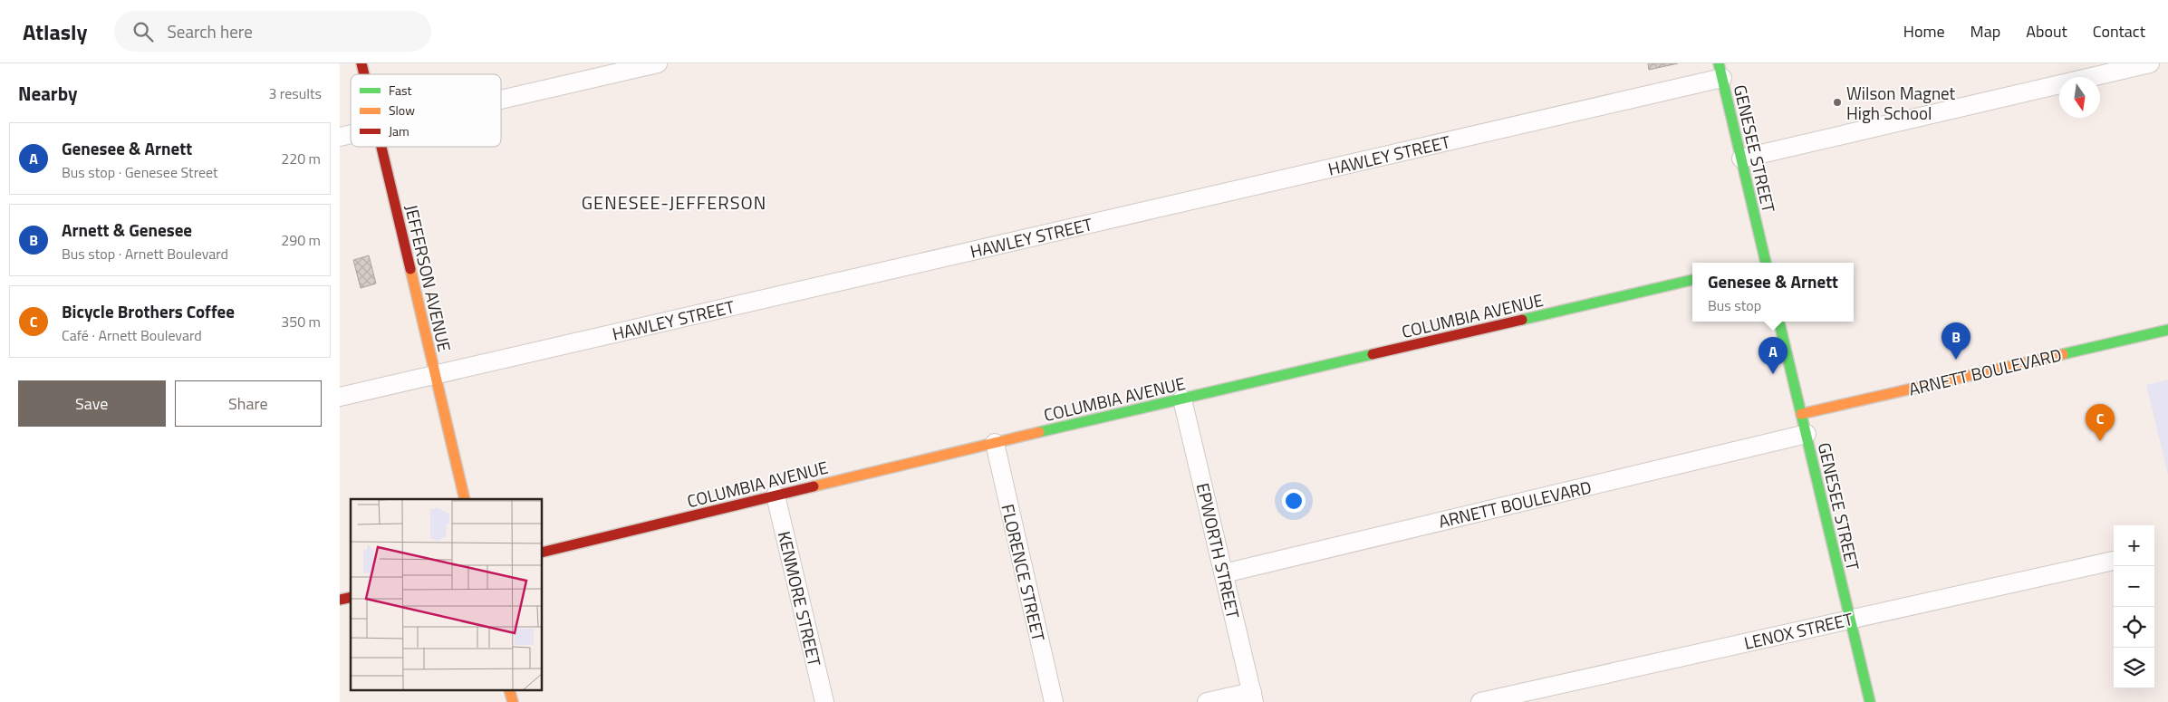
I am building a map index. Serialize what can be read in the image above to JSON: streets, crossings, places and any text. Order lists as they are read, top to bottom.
{
  "streets": {
    "street": [
      "GENESEE STREET",
      "HAWLEY STREET",
      "JEFFERSON AVENUE",
      "COLUMBIA AVENUE",
      "ARNETT BOULEVARD",
      "EPWORTH STREET",
      "FLORENCE STREET",
      "KENMORE STREET",
      "LENOX STREET"
    ]
  },
  "crossings": [
    ["GENESEE STREET", "HAWLEY STREET"],
    ["GENESEE STREET", "ARNETT BOULEVARD"],
    ["GENESEE STREET", "LENOX STREET"],
    ["HAWLEY STREET", "JEFFERSON AVENUE"],
    ["COLUMBIA AVENUE", "EPWORTH STREET"],
    ["COLUMBIA AVENUE", "FLORENCE STREET"],
    ["COLUMBIA AVENUE", "KENMORE STREET"],
    ["ARNETT BOULEVARD", "EPWORTH STREET"]
  ],
  "districts": ["GENESEE-JEFFERSON"],
  "places": ["Wilson Magnet High School"],
  "legend": ["Fast", "Slow", "Jam"],
  "north": "bottom",
  "page": {
    "header": "Atlasly",
    "search": "Search here",
    "nav": [
      "Home",
      "Map",
      "About",
      "Contact"
    ],
    "heading": ["Nearby", "3 results"],
    "list": [
      {
        "mark": "A",
        "name": "Genesee & Arnett",
        "note": "Bus stop · Genesee Street",
        "value": "220 m"
      },
      {
        "mark": "B",
        "name": "Arnett & Genesee",
        "note": "Bus stop · Arnett Boulevard",
        "value": "290 m"
      },
      {
        "mark": "C",
        "name": "Bicycle Brothers Coffee",
        "note": "Café · Arnett Boulevard",
        "value": "350 m"
      }
    ],
    "popup": ["Genesee & Arnett", "Bus stop"],
    "pins": ["B", "A", "C"],
    "buttons": ["Save", "Share"],
    "map_buttons": ["+", "−"]
  }
}
